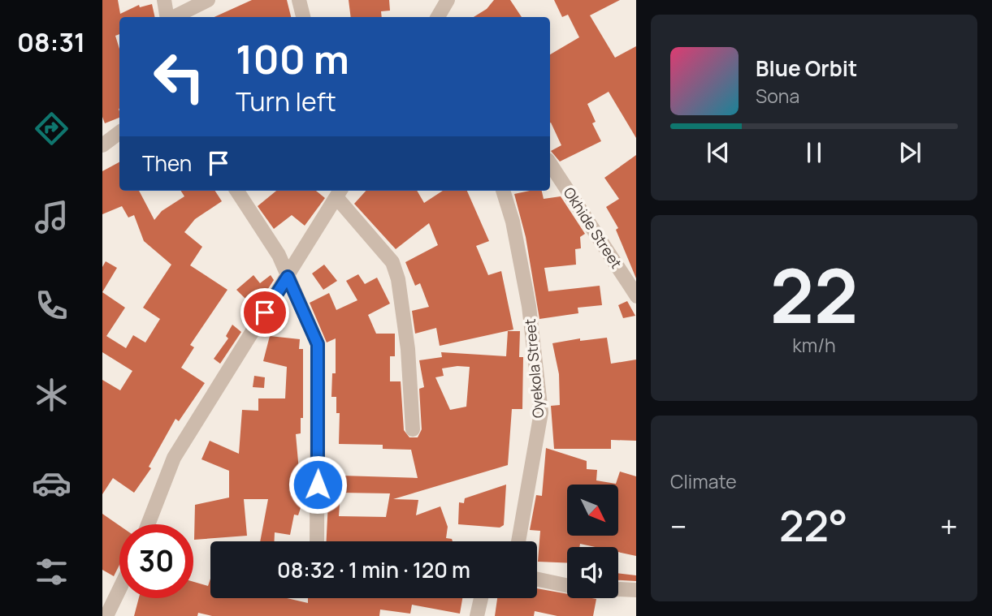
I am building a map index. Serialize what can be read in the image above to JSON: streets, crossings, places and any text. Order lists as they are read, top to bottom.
{
  "streets": {
    "street": ["Okhide Street", "Oyekola Street"]
  },
  "north": "bottom right",
  "page": {
    "tabs": "08:31",
    "turn": ["100 m", "Turn left"],
    "song": ["Blue Orbit", "Sona"],
    "then": "Then",
    "tile": [
      ["22", "km/h"],
      "Climate"
    ],
    "heat": ["−", "22°", "+"],
    "limit": "30",
    "trip": "08:32 · 1 min · 120 m"
  }
}
